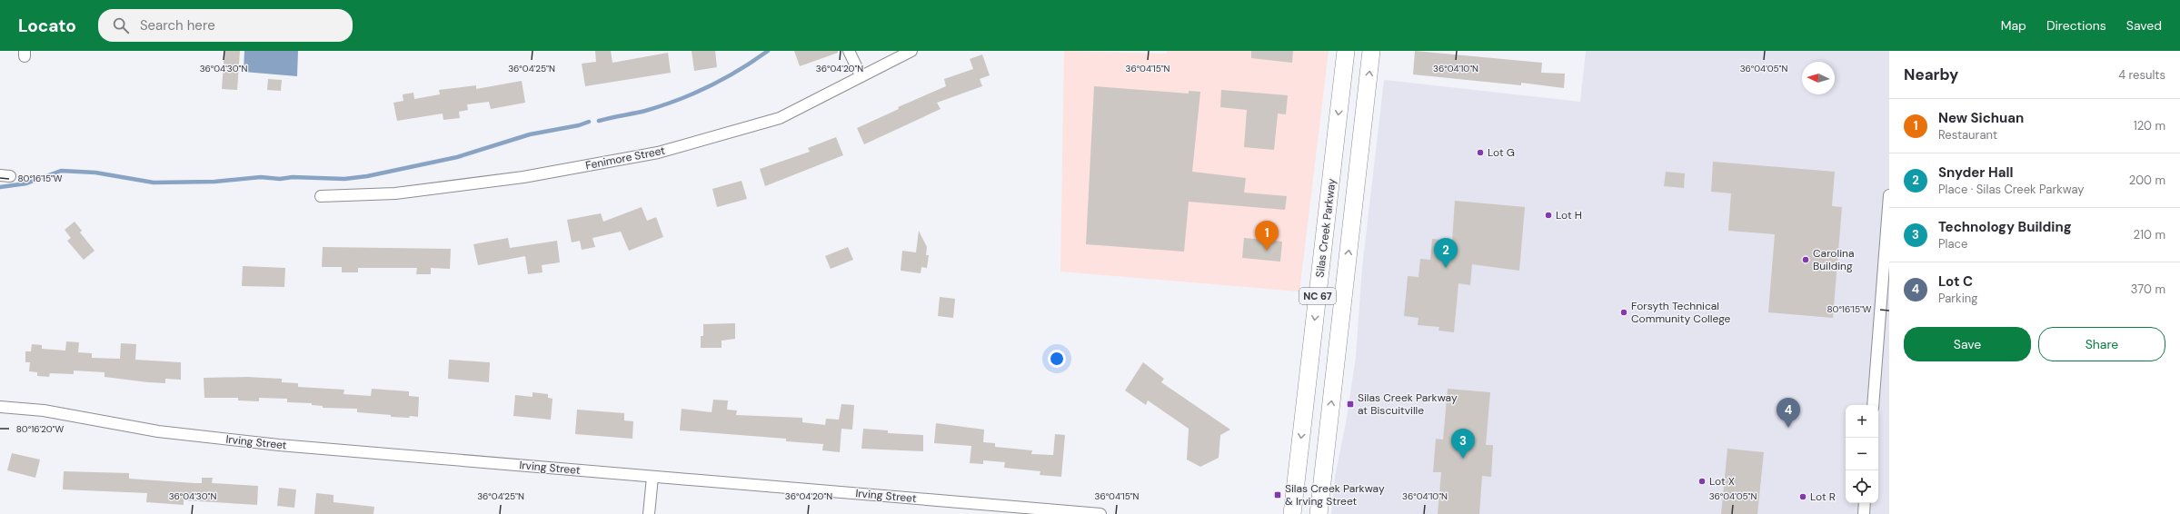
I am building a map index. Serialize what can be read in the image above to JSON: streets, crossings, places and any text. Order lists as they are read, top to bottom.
{
  "streets": {
    "main road": ["Silas Creek Parkway", "NC 67"],
    "street": ["Fenimore Street", "Irving Street"]
  },
  "places": {
    "other": [
      "Lot G",
      "Lot H",
      "Carolina Building",
      "Forsyth Technical Community College",
      "Lot X",
      "Lot R"
    ],
    "transit": ["Silas Creek Parkway at Biscuitville", "Silas Creek Parkway & Irving Street"]
  },
  "north": "left",
  "page": {
    "header": "Locato",
    "search": "Search here",
    "nav": ["Map", "Directions", "Saved"],
    "heading": ["Nearby", "4 results"],
    "list": [
      {
        "mark": "1",
        "name": "New Sichuan",
        "note": "Restaurant",
        "value": "120 m"
      },
      {
        "mark": "2",
        "name": "Snyder Hall",
        "note": "Place · Silas Creek Parkway",
        "value": "200 m"
      },
      {
        "mark": "3",
        "name": "Technology Building",
        "note": "Place",
        "value": "210 m"
      },
      {
        "mark": "4",
        "name": "Lot C",
        "note": "Parking",
        "value": "370 m"
      }
    ],
    "pins": [
      "1",
      "2",
      "4",
      "3"
    ],
    "buttons": ["Save", "Share"],
    "map_buttons": ["+", "−"]
  },
  "coordinates": [
    "36°04'30\"N",
    "36°04'25\"N",
    "36°04'20\"N",
    "36°04'15\"N",
    "36°04'10\"N",
    "36°04'05\"N",
    "80°16'15\"W",
    "80°16'20\"W"
  ]
}
